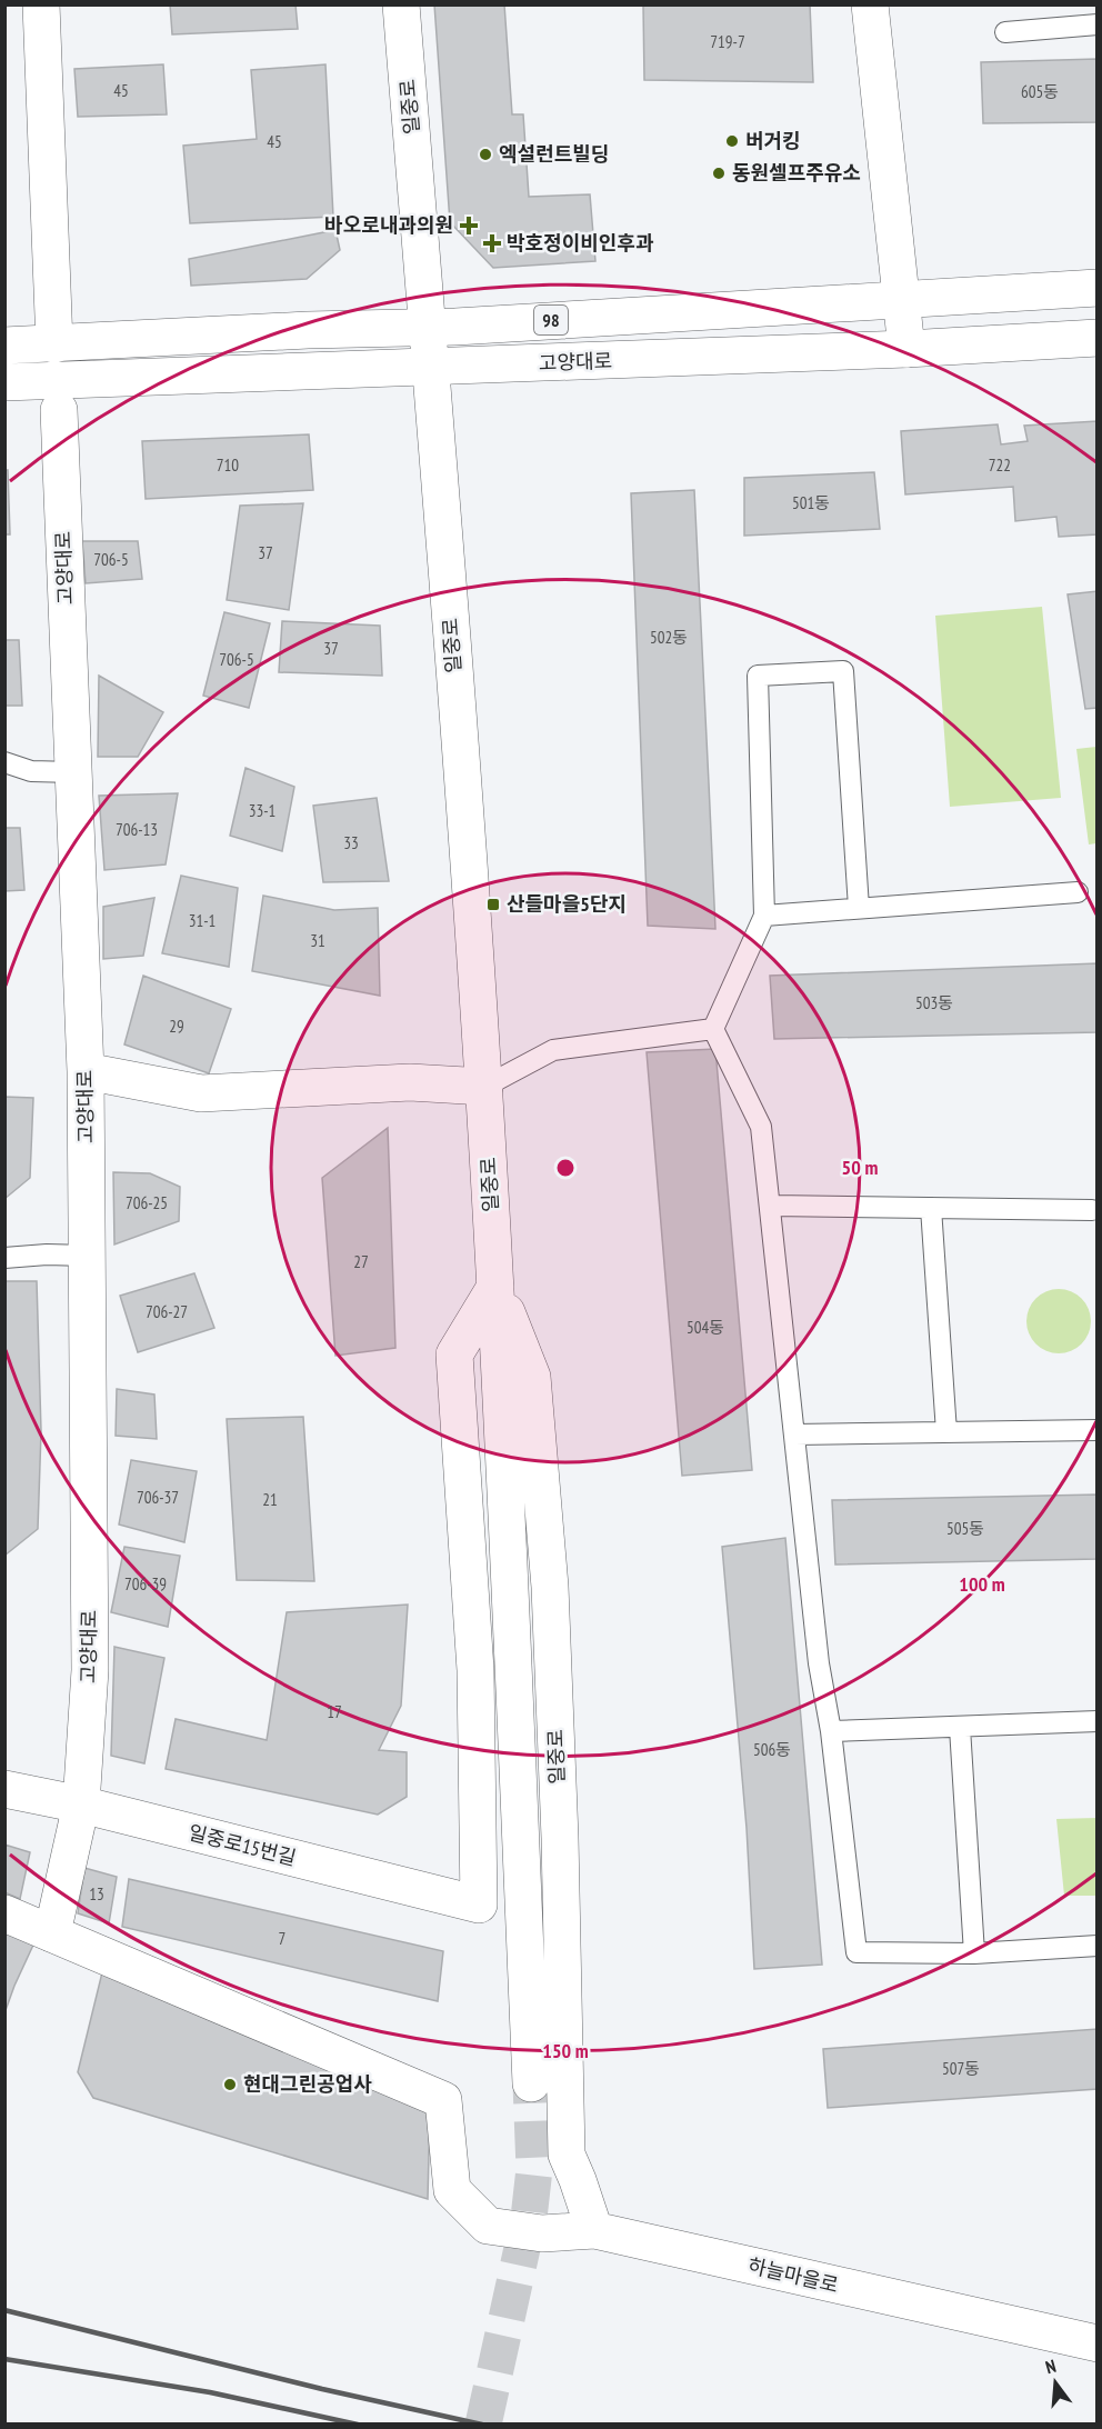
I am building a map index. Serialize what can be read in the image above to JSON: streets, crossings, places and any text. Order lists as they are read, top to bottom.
{
  "streets": {
    "street": [
      "일중로",
      "98",
      "고양대로",
      "일중로15번길",
      "하늘마을로"
    ]
  },
  "crossings": [
    ["일중로", "98"],
    ["일중로", "고양대로"],
    ["일중로", "일중로15번길"],
    ["일중로", "하늘마을로"],
    ["고양대로", "일중로15번길"],
    ["고양대로", "하늘마을로"]
  ],
  "places": {
    "other": [
      "버거킹",
      "엑설런트빌딩",
      "동원셀프주유소",
      "현대그린공업사"
    ],
    "health": ["바오로내과의원", "박호정이비인후과"],
    "transit": ["산들마을5단지"]
  },
  "house_numbers": [
    "719-7",
    "45",
    "605동",
    "45",
    "710",
    "722",
    "501동",
    "37",
    "706-5",
    "502동",
    "37",
    "706-5",
    "33-1",
    "706-13",
    "33",
    "31-1",
    "31",
    "503동",
    "29",
    "706-25",
    "27",
    "706-27",
    "504동",
    "706-37",
    "21",
    "505동",
    "706-39",
    "17",
    "506동",
    "13",
    "7",
    "507동"
  ],
  "north": "top",
  "rings": ["50 m", "100 m", "150 m"]
}
